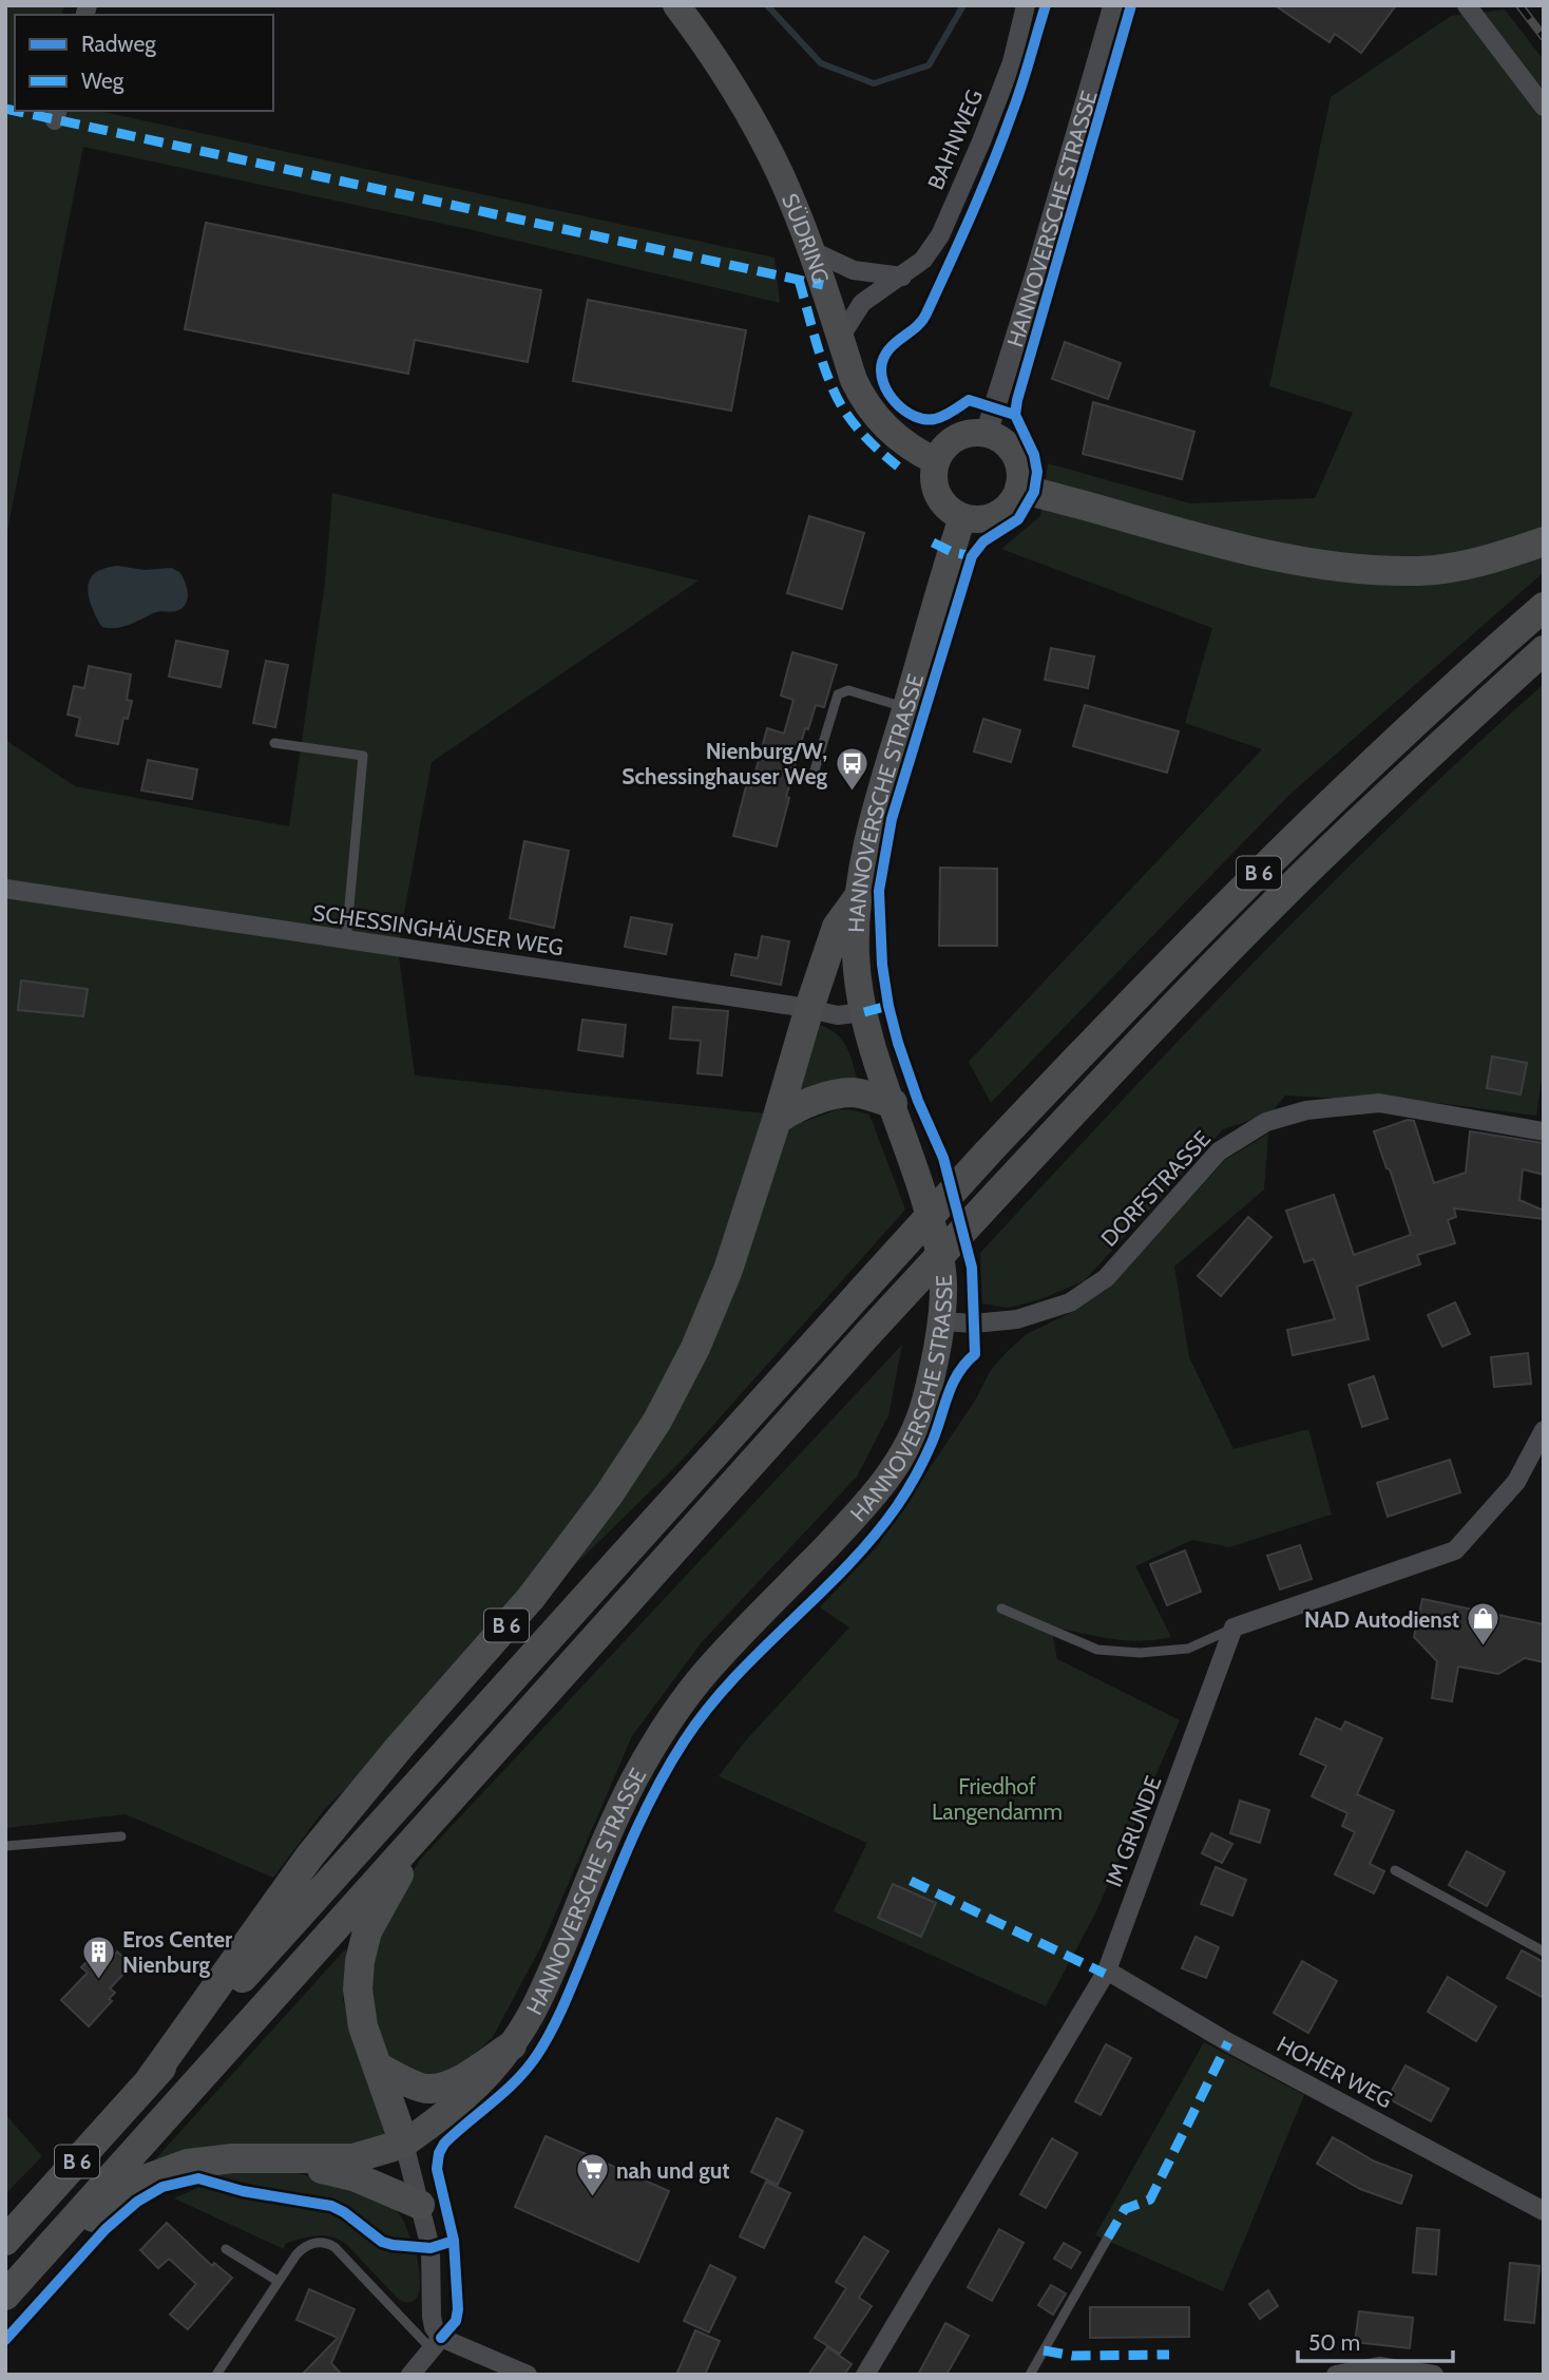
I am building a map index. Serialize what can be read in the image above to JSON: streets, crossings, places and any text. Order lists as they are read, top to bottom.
{
  "streets": {
    "highway": ["B 6"],
    "main road": ["HANNOVERSCHE STRASSE", "SÜDRING"],
    "street": [
      "BAHNWEG",
      "SCHESSINGHÄUSER WEG",
      "DORFSTRASSE",
      "IM GRUNDE",
      "HOHER WEG"
    ]
  },
  "crossings": [
    ["BAHNWEG", "SÜDRING"],
    ["HANNOVERSCHE STRASSE", "SÜDRING"],
    ["HANNOVERSCHE STRASSE", "B 6"],
    ["HANNOVERSCHE STRASSE", "SCHESSINGHÄUSER WEG"],
    ["HANNOVERSCHE STRASSE", "DORFSTRASSE"],
    ["B 6", "SCHESSINGHÄUSER WEG"],
    ["IM GRUNDE", "HOHER WEG"]
  ],
  "parks": ["Friedhof Langendamm"],
  "places": {
    "bus stop": ["Nienburg/W, Schessinghauser Weg"],
    "shop": ["NAD Autodienst"],
    "building": ["Eros Center Nienburg"],
    "supermarket": ["nah und gut"]
  },
  "legend": ["Radweg", "Weg"],
  "scale_bar": "50 m"
}
